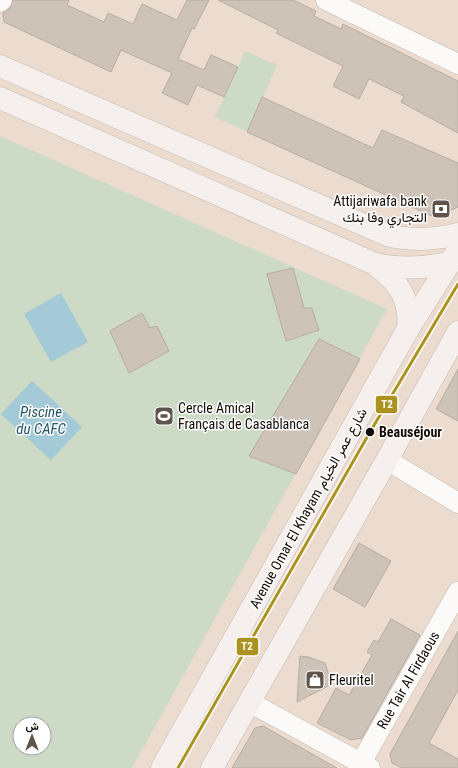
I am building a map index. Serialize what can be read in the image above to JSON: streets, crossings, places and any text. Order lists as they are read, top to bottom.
{
  "streets": {
    "street": ["Avenue Omar El Khayam شارع عمر الخيام", "Rue Tair Al Firdaous"]
  },
  "water": ["Piscine du CAFC"],
  "places": {
    "bank": ["Attijariwafa bank التجاري وفا بنك"],
    "sports": ["Cercle Amical Français de Casablanca"],
    "other": ["Beauséjour"],
    "shop": ["Fleuritel"]
  },
  "lines": ["transit line T2"],
  "north": "top"
}
